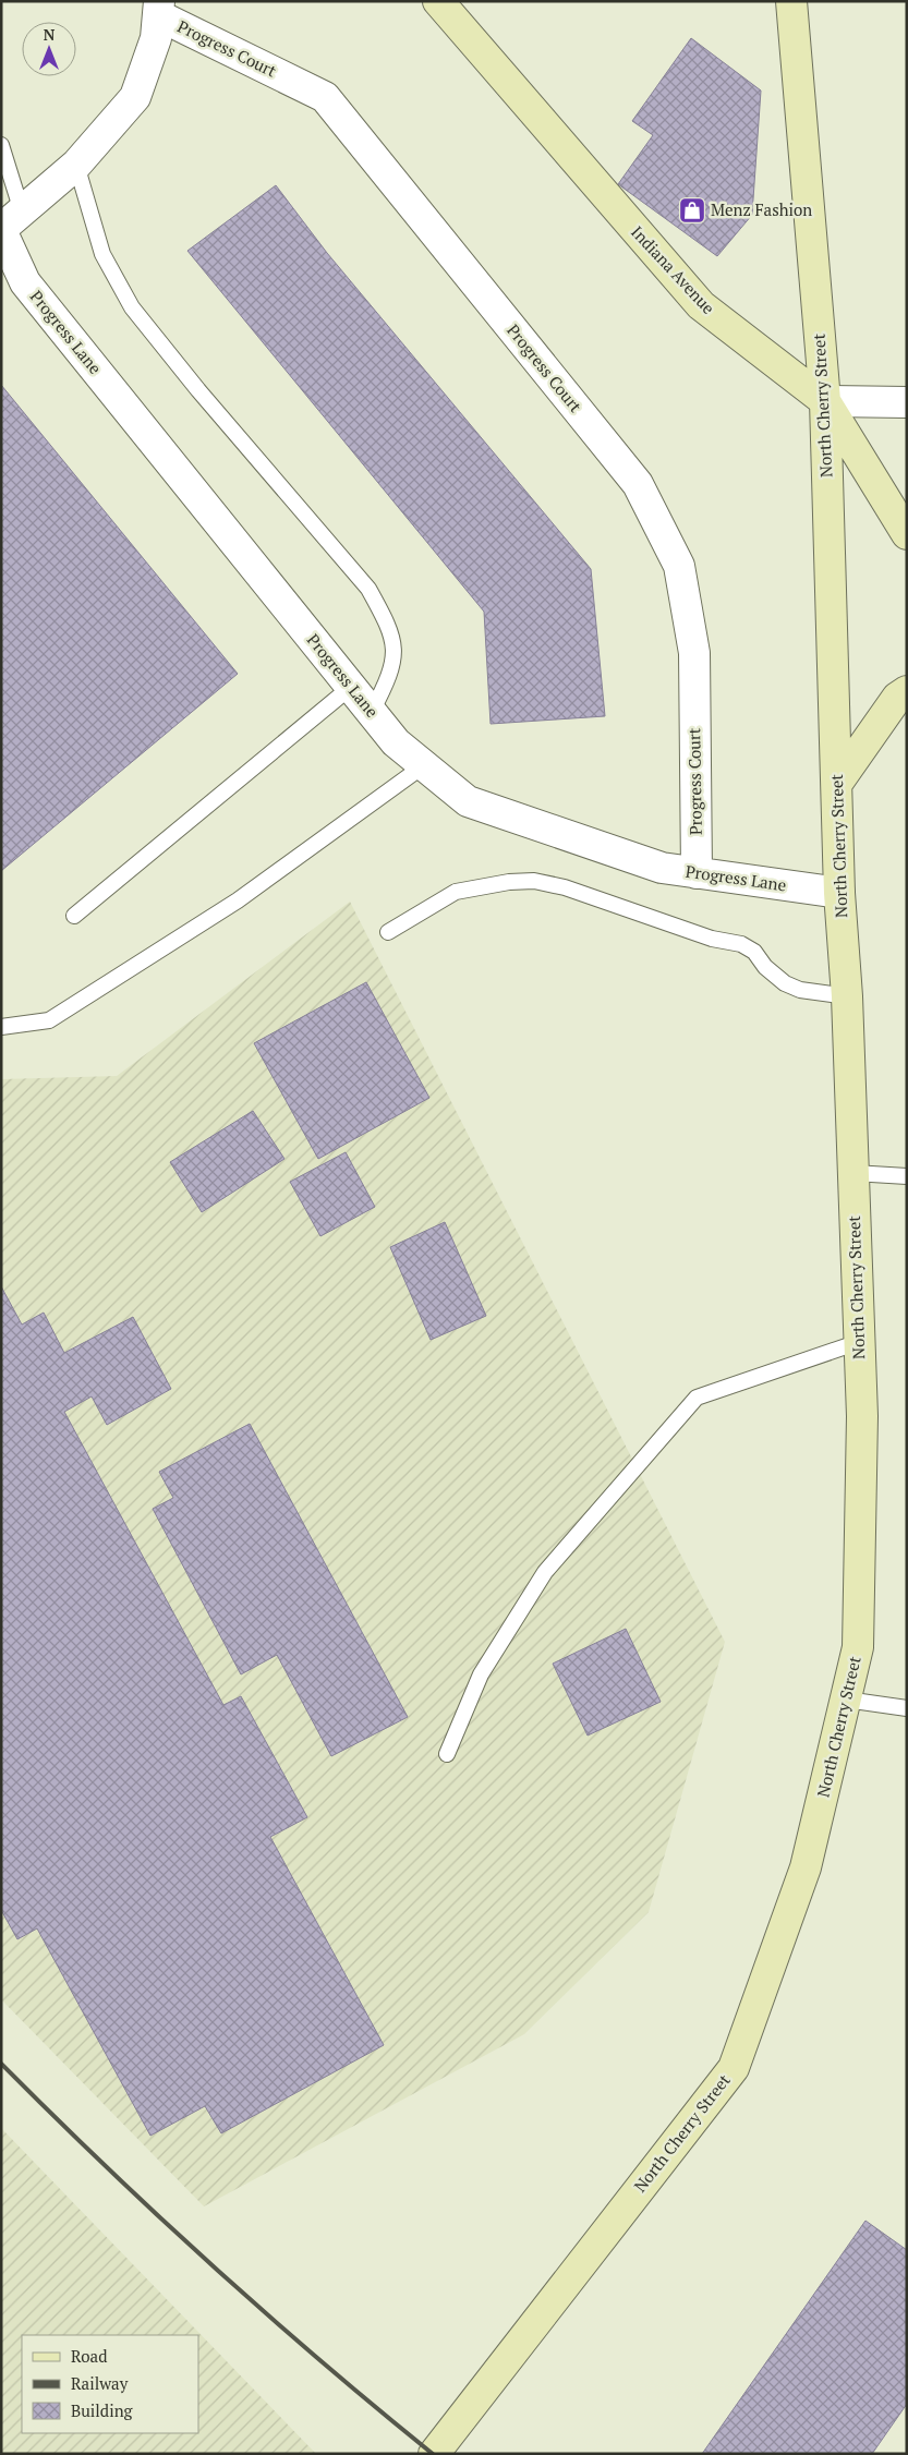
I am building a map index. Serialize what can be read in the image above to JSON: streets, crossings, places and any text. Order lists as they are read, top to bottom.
{
  "streets": {
    "main road": ["Indiana Avenue", "North Cherry Street"],
    "street": ["Progress Court", "Progress Lane"]
  },
  "crossings": [
    ["Progress Court", "Progress Lane"],
    ["Indiana Avenue", "North Cherry Street"],
    ["Progress Lane", "North Cherry Street"]
  ],
  "places": {
    "shop": ["Menz Fashion"]
  },
  "legend": ["Road", "Railway", "Building"],
  "north": "top"
}
